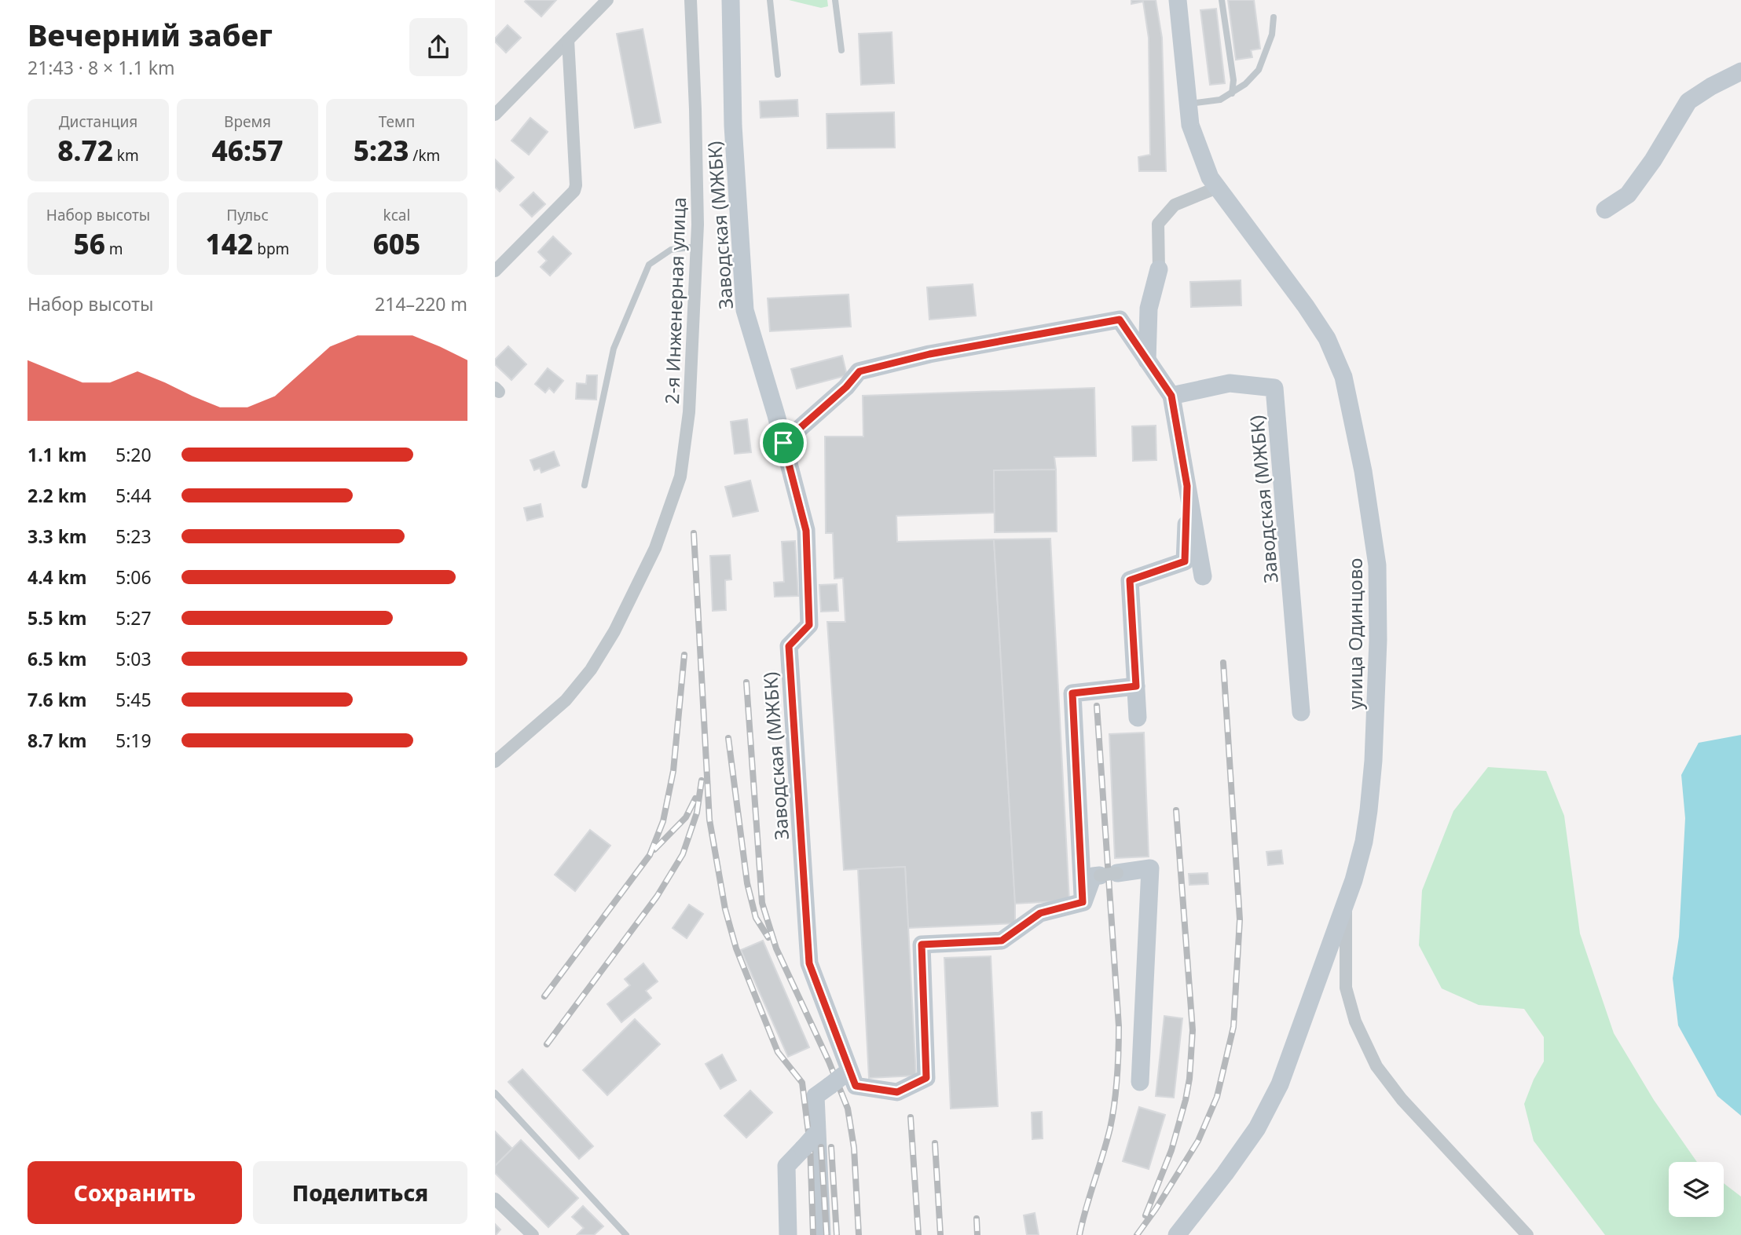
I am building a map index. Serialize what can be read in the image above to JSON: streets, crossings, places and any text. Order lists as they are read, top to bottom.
{
  "streets": {
    "street": ["Заводская (МЖБК)", "2-я Инженерная улица", "улица Одинцово"]
  },
  "page": {
    "heading": ["Вечерний забег", "21:43 · 8 × 1.1 km"],
    "stats": [
      ["Дистанция", "8.72 km"],
      ["Время", "46:57"],
      ["Темп", "5:23 /km"],
      ["Набор высоты", "56 m"],
      ["Пульс", "142 bpm"],
      ["kcal", "605"]
    ],
    "chart": ["Набор высоты", "214–220 m"],
    "list": [
      {
        "name": "1.1 km",
        "note": "5:20"
      },
      {
        "name": "2.2 km",
        "note": "5:44"
      },
      {
        "name": "3.3 km",
        "note": "5:23"
      },
      {
        "name": "4.4 km",
        "note": "5:06"
      },
      {
        "name": "5.5 km",
        "note": "5:27"
      },
      {
        "name": "6.5 km",
        "note": "5:03"
      },
      {
        "name": "7.6 km",
        "note": "5:45"
      },
      {
        "name": "8.7 km",
        "note": "5:19"
      }
    ],
    "buttons": ["Сохранить", "Поделиться"]
  }
}
